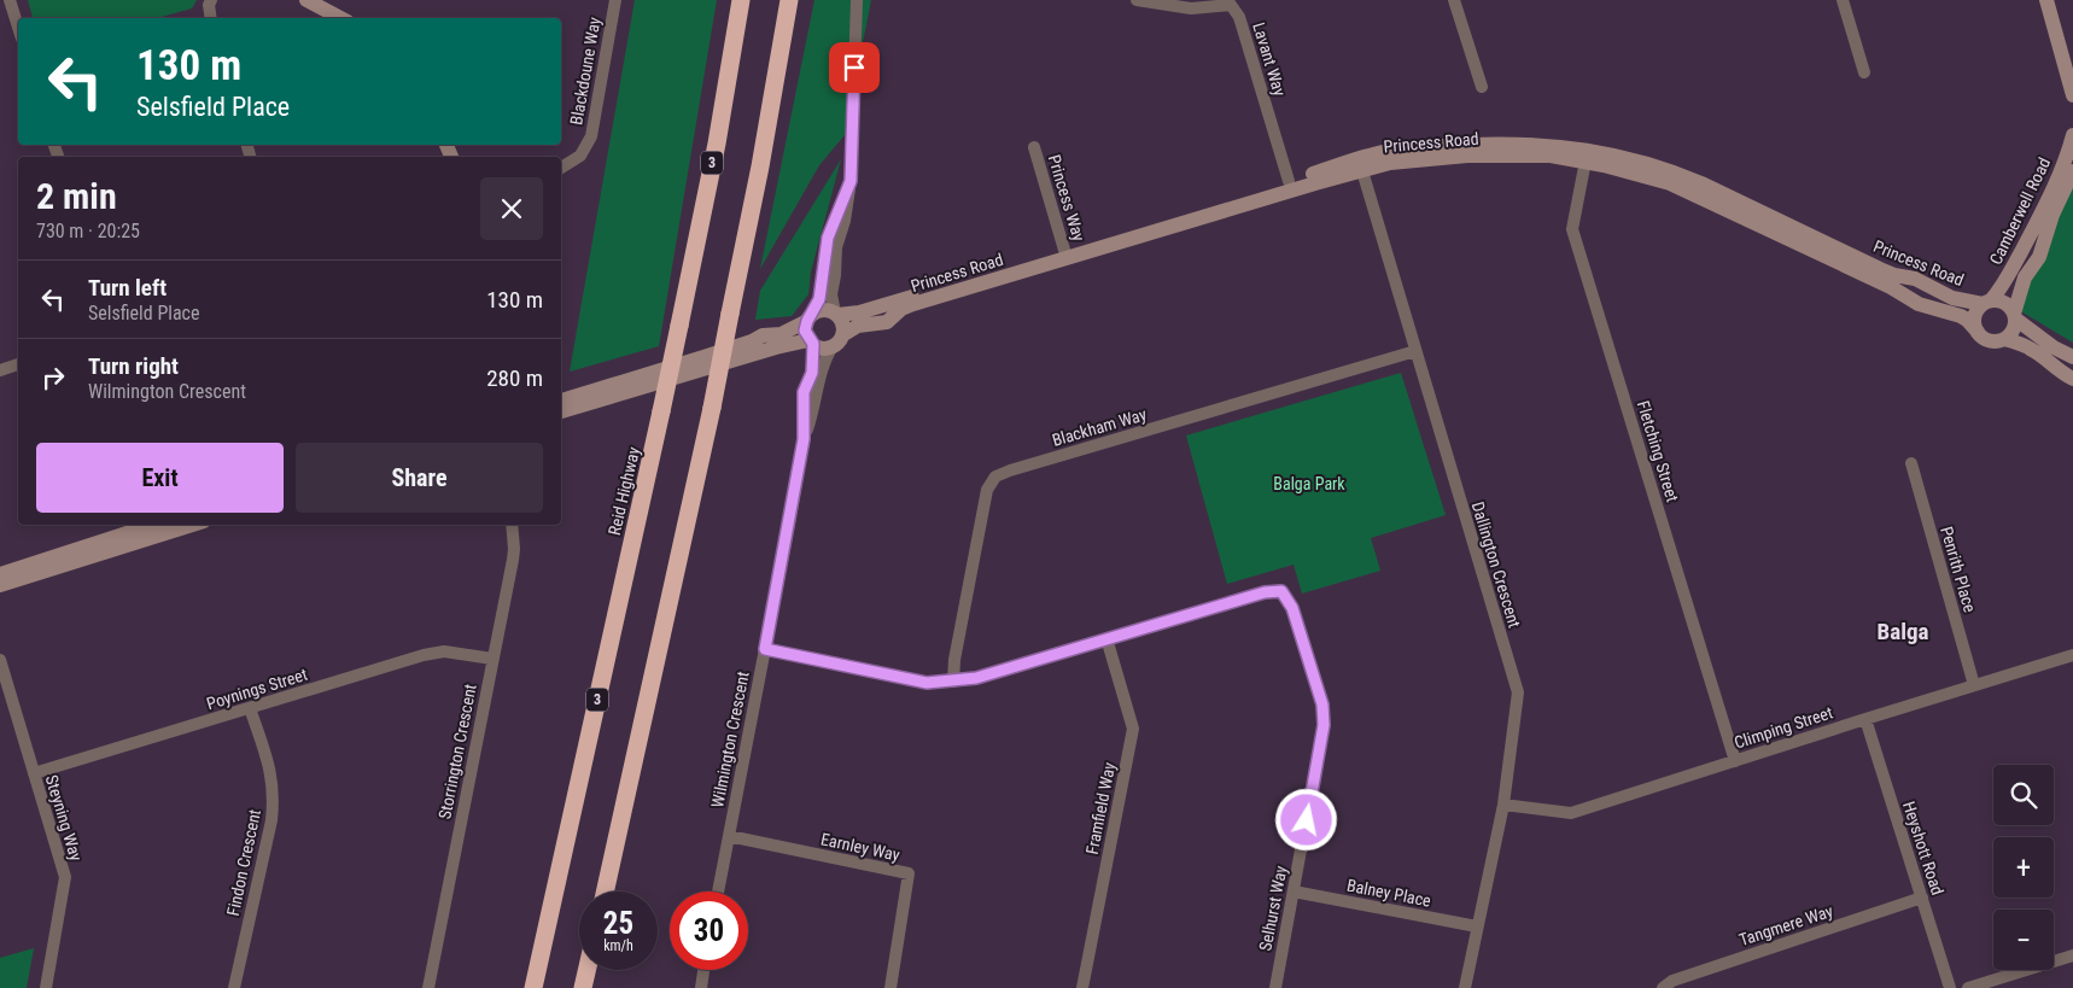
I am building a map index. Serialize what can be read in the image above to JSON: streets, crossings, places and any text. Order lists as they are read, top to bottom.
{
  "streets": {
    "highway": ["3", "Reid Highway"],
    "main road": ["Princess Road", "Camberwell Road"],
    "street": [
      "Lavant Way",
      "Blackdoune Way",
      "Princess Way",
      "Blackham Way",
      "Fletching Street",
      "Dallington Crescent",
      "Penrith Place",
      "Poynings Street",
      "Climping Street",
      "Wilmington Crescent",
      "Storrington Crescent",
      "Framfield Way",
      "Steyning Way",
      "Earnley Way",
      "Heyshott Road",
      "Findon Crescent",
      "Balney Place",
      "Selhurst Way",
      "Tangmere Way"
    ]
  },
  "crossings": [
    ["Lavant Way", "Princess Road"],
    ["Princess Road", "Princess Way"],
    ["Princess Road", "Camberwell Road"],
    ["Princess Road", "Fletching Street"],
    ["Princess Road", "Dallington Crescent"],
    ["Princess Road", "Wilmington Crescent"],
    ["Blackham Way", "Dallington Crescent"],
    ["Fletching Street", "Climping Street"],
    ["Dallington Crescent", "Climping Street"],
    ["Dallington Crescent", "Balney Place"],
    ["Penrith Place", "Climping Street"],
    ["Poynings Street", "Storrington Crescent"],
    ["Poynings Street", "Steyning Way"],
    ["Poynings Street", "Findon Crescent"],
    ["Climping Street", "Heyshott Road"],
    ["Wilmington Crescent", "Earnley Way"],
    ["Framfield Way", "Selhurst Way"],
    ["Heyshott Road", "Tangmere Way"],
    ["Balney Place", "Selhurst Way"]
  ],
  "districts": ["Balga"],
  "parks": ["Balga Park"],
  "page": {
    "turn": ["130 m", "Selsfield Place"],
    "heading": ["2 min", "730 m · 20:25"],
    "list": [
      {
        "name": "Turn left",
        "note": "Selsfield Place",
        "value": "130 m"
      },
      {
        "name": "Turn right",
        "note": "Wilmington Crescent",
        "value": "280 m"
      }
    ],
    "buttons": ["Exit", "Share"],
    "map_buttons": ["+", "−"],
    "speed": "25 km/h",
    "limit": "30"
  }
}
